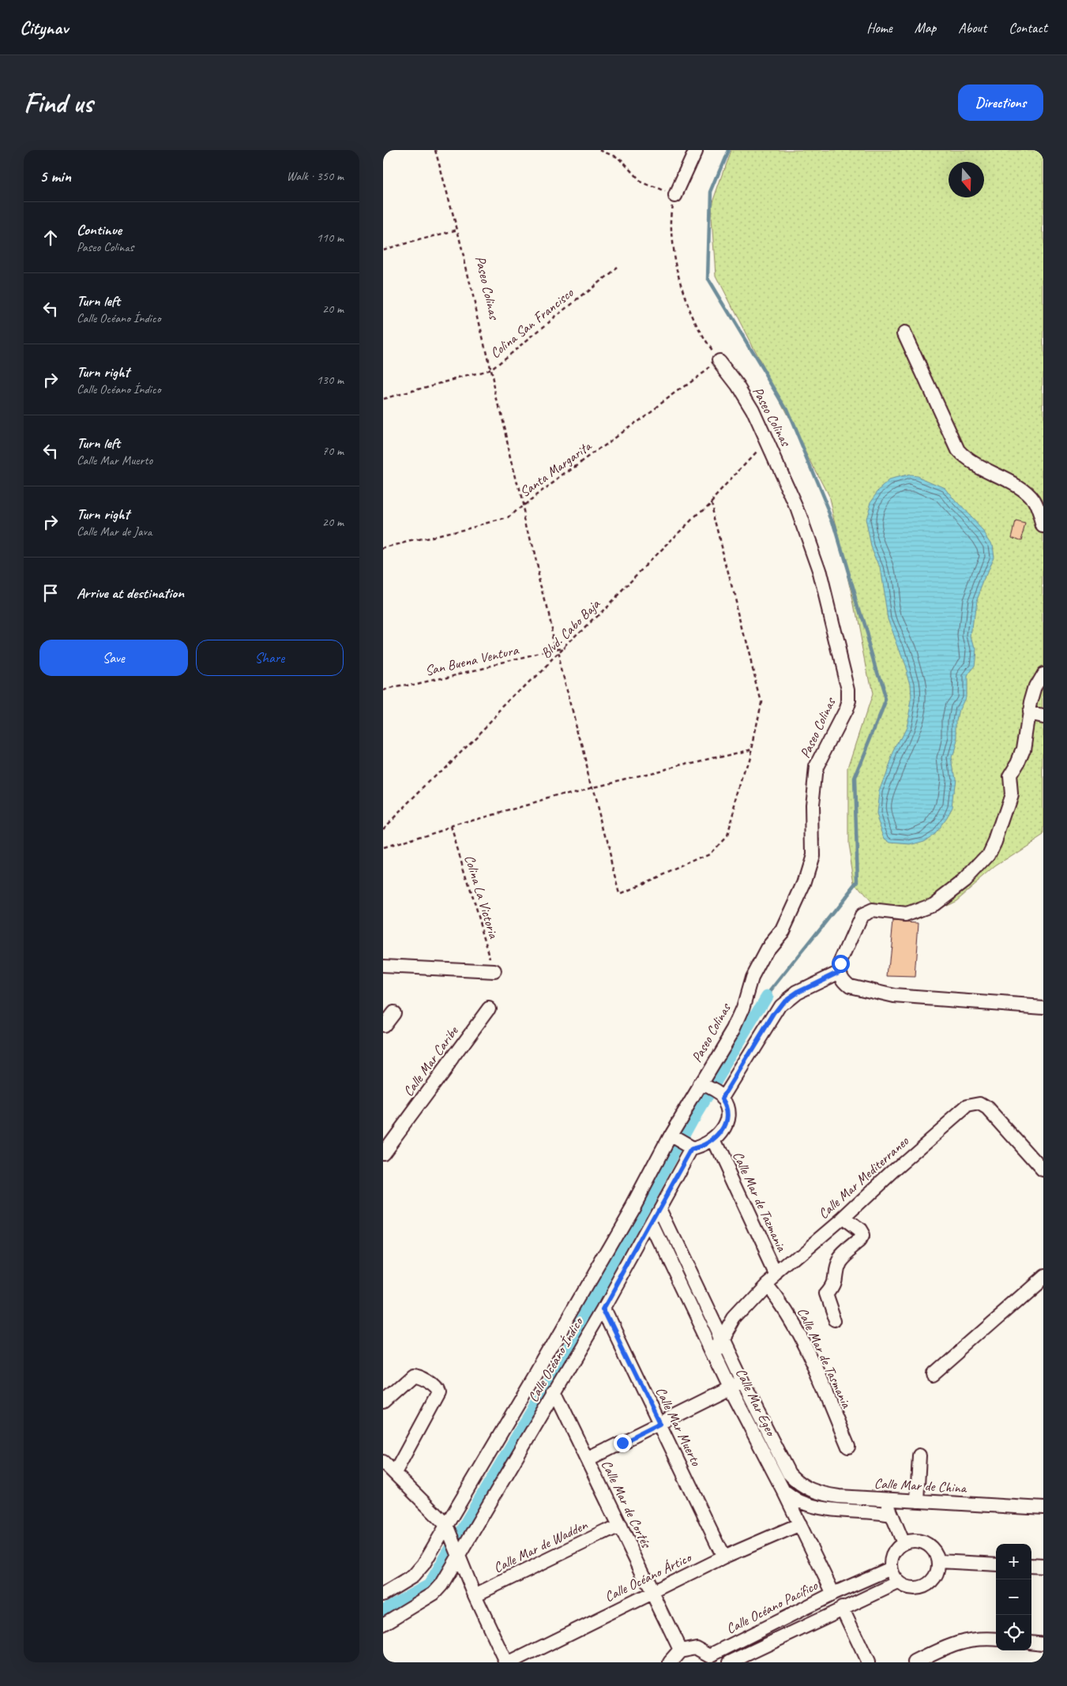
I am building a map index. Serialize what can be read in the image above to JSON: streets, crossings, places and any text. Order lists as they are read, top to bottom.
{
  "streets": {
    "street": [
      "Paseo Colinas",
      "Calle Mar Caribe",
      "Calle Mar Mediterraneo",
      "Calle Mar de Tazmania",
      "Calle Mar de Tasmania",
      "Calle Océano Índico",
      "Calle Mar Egeo",
      "Calle Mar Muerto",
      "Calle Mar de China",
      "Calle Mar de Cortés",
      "Calle Mar de Wadden",
      "Calle Océano Ártico",
      "Calle Océano Pacífico"
    ],
    "path": [
      "Colina San Francisco",
      "Santa Margarita",
      "Blvd. Cabo Baja",
      "San Buena Ventura",
      "Colina La Victoria"
    ]
  },
  "crossings": [
    ["Paseo Colinas", "Colina San Francisco"],
    ["Paseo Colinas", "Santa Margarita"],
    ["Paseo Colinas", "Blvd. Cabo Baja"],
    ["Paseo Colinas", "San Buena Ventura"],
    ["Paseo Colinas", "Calle Océano Índico"],
    ["Blvd. Cabo Baja", "San Buena Ventura"],
    ["Calle Mar Mediterraneo", "Calle Mar de Tazmania"],
    ["Calle Mar Mediterraneo", "Calle Mar de Tasmania"],
    ["Calle Mar Mediterraneo", "Calle Mar Egeo"],
    ["Calle Océano Índico", "Calle Mar Egeo"],
    ["Calle Océano Índico", "Calle Mar Muerto"],
    ["Calle Océano Índico", "Calle Mar de Cortés"],
    ["Calle Mar Egeo", "Calle Mar de China"],
    ["Calle Mar Egeo", "Calle Océano Ártico"],
    ["Calle Mar Egeo", "Calle Océano Pacífico"],
    ["Calle Mar Muerto", "Calle Océano Ártico"],
    ["Calle Mar de Cortés", "Calle Mar de Wadden"],
    ["Calle Mar de Cortés", "Calle Océano Ártico"],
    ["Calle Mar de Cortés", "Calle Océano Pacífico"]
  ],
  "north": "bottom",
  "page": {
    "header": "Citynav",
    "nav": [
      "Home",
      "Map",
      "About",
      "Contact"
    ],
    "buttons": [
      "Directions",
      ["Save", "Share"]
    ],
    "title": "Find us",
    "heading": ["5 min", "Walk · 350 m"],
    "list": [
      ["Continue", "Paseo Colinas", "110 m"],
      ["Turn left", "Calle Océano Índico", "20 m"],
      ["Turn right", "Calle Océano Índico", "130 m"],
      ["Turn left", "Calle Mar Muerto", "70 m"],
      ["Turn right", "Calle Mar de Java", "20 m"],
      "Arrive at destination"
    ],
    "map_buttons": ["+", "−"]
  }
}
